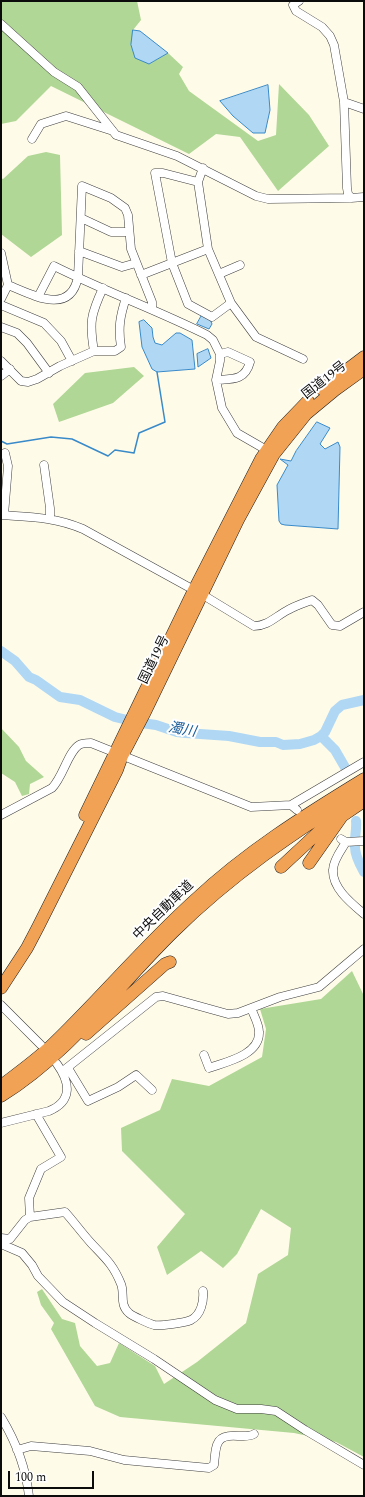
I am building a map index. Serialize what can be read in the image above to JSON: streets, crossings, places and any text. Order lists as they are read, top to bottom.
{
  "streets": {
    "highway": ["国道19号", "中央自動車道"]
  },
  "water": ["濁川"],
  "scale_bar": "100 m"
}
